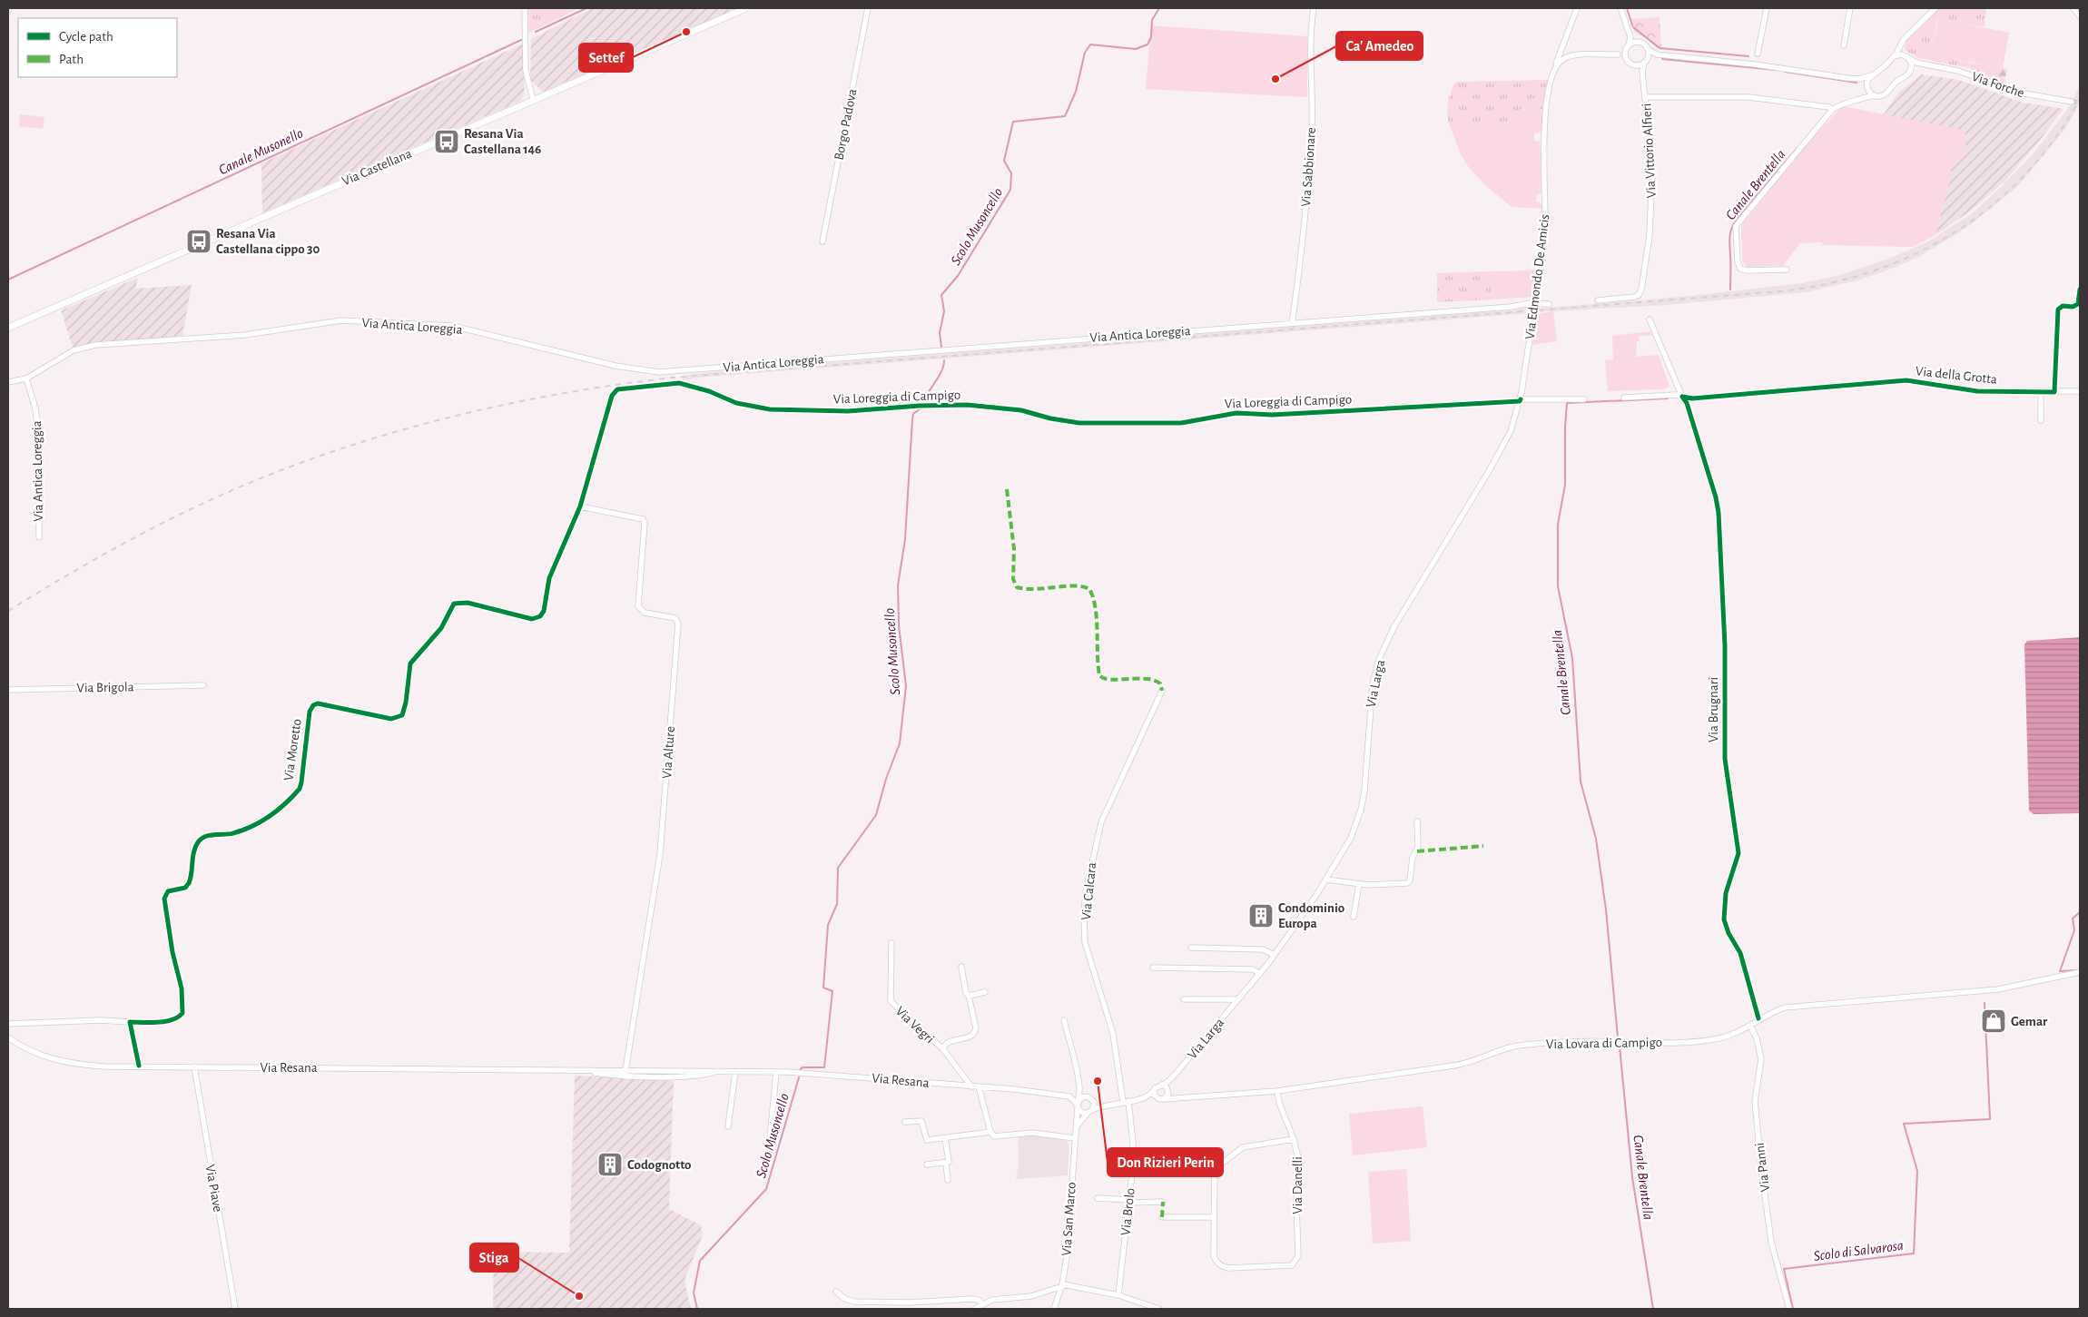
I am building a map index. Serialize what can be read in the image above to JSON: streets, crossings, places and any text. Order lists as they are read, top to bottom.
{
  "streets": {
    "main road": ["Via Castellana"],
    "street": [
      "Via Forche",
      "Borgo Padova",
      "Via Vittorio Alfieri",
      "Via Sabbionare",
      "Via Edmondo De Amicis",
      "Via Antica Loreggia",
      "Via della Grotta",
      "Via Loreggia di Campigo",
      "Via Larga",
      "Via Brigola",
      "Via Brugnari",
      "Via Moretto",
      "Via Alture",
      "Via Calcara",
      "Via Vegri",
      "Via Lovara di Campigo",
      "Via Resana",
      "Via Panni",
      "Via Danelli",
      "Via Piave",
      "Via Brolo",
      "Via San Marco"
    ]
  },
  "crossings": [
    ["Via Sabbionare", "Via Antica Loreggia"],
    ["Via Edmondo De Amicis", "Via Antica Loreggia"],
    ["Via Edmondo De Amicis", "Via Loreggia di Campigo"],
    ["Via Edmondo De Amicis", "Via Larga"],
    ["Via della Grotta", "Via Brugnari"],
    ["Via Loreggia di Campigo", "Via Larga"],
    ["Via Loreggia di Campigo", "Via Moretto"],
    ["Via Loreggia di Campigo", "Via Alture"],
    ["Via Larga", "Via Lovara di Campigo"],
    ["Via Brugnari", "Via Lovara di Campigo"],
    ["Via Moretto", "Via Alture"],
    ["Via Alture", "Via Resana"],
    ["Via Calcara", "Via Lovara di Campigo"],
    ["Via Calcara", "Via Brolo"],
    ["Via Vegri", "Via Resana"],
    ["Via Lovara di Campigo", "Via Resana"],
    ["Via Lovara di Campigo", "Via Panni"],
    ["Via Lovara di Campigo", "Via Danelli"],
    ["Via Lovara di Campigo", "Via Brolo"],
    ["Via Lovara di Campigo", "Via San Marco"],
    ["Via Resana", "Via Piave"],
    ["Via Resana", "Via San Marco"]
  ],
  "water": [
    "Canale Musonello",
    "Canale Brentella",
    "Scolo Musoncello",
    "Scolo di Salvarosa"
  ],
  "places": {
    "other": [
      "Settef",
      "Ca' Amedeo",
      "Don Rizieri Perin",
      "Stiga"
    ],
    "bus stop": ["Resana Via Castellana 146", "Resana Via Castellana cippo 30"],
    "building": ["Condominio Europa", "Codognotto"],
    "shop": ["Gemar"]
  },
  "legend": ["Cycle path", "Path"]
}
